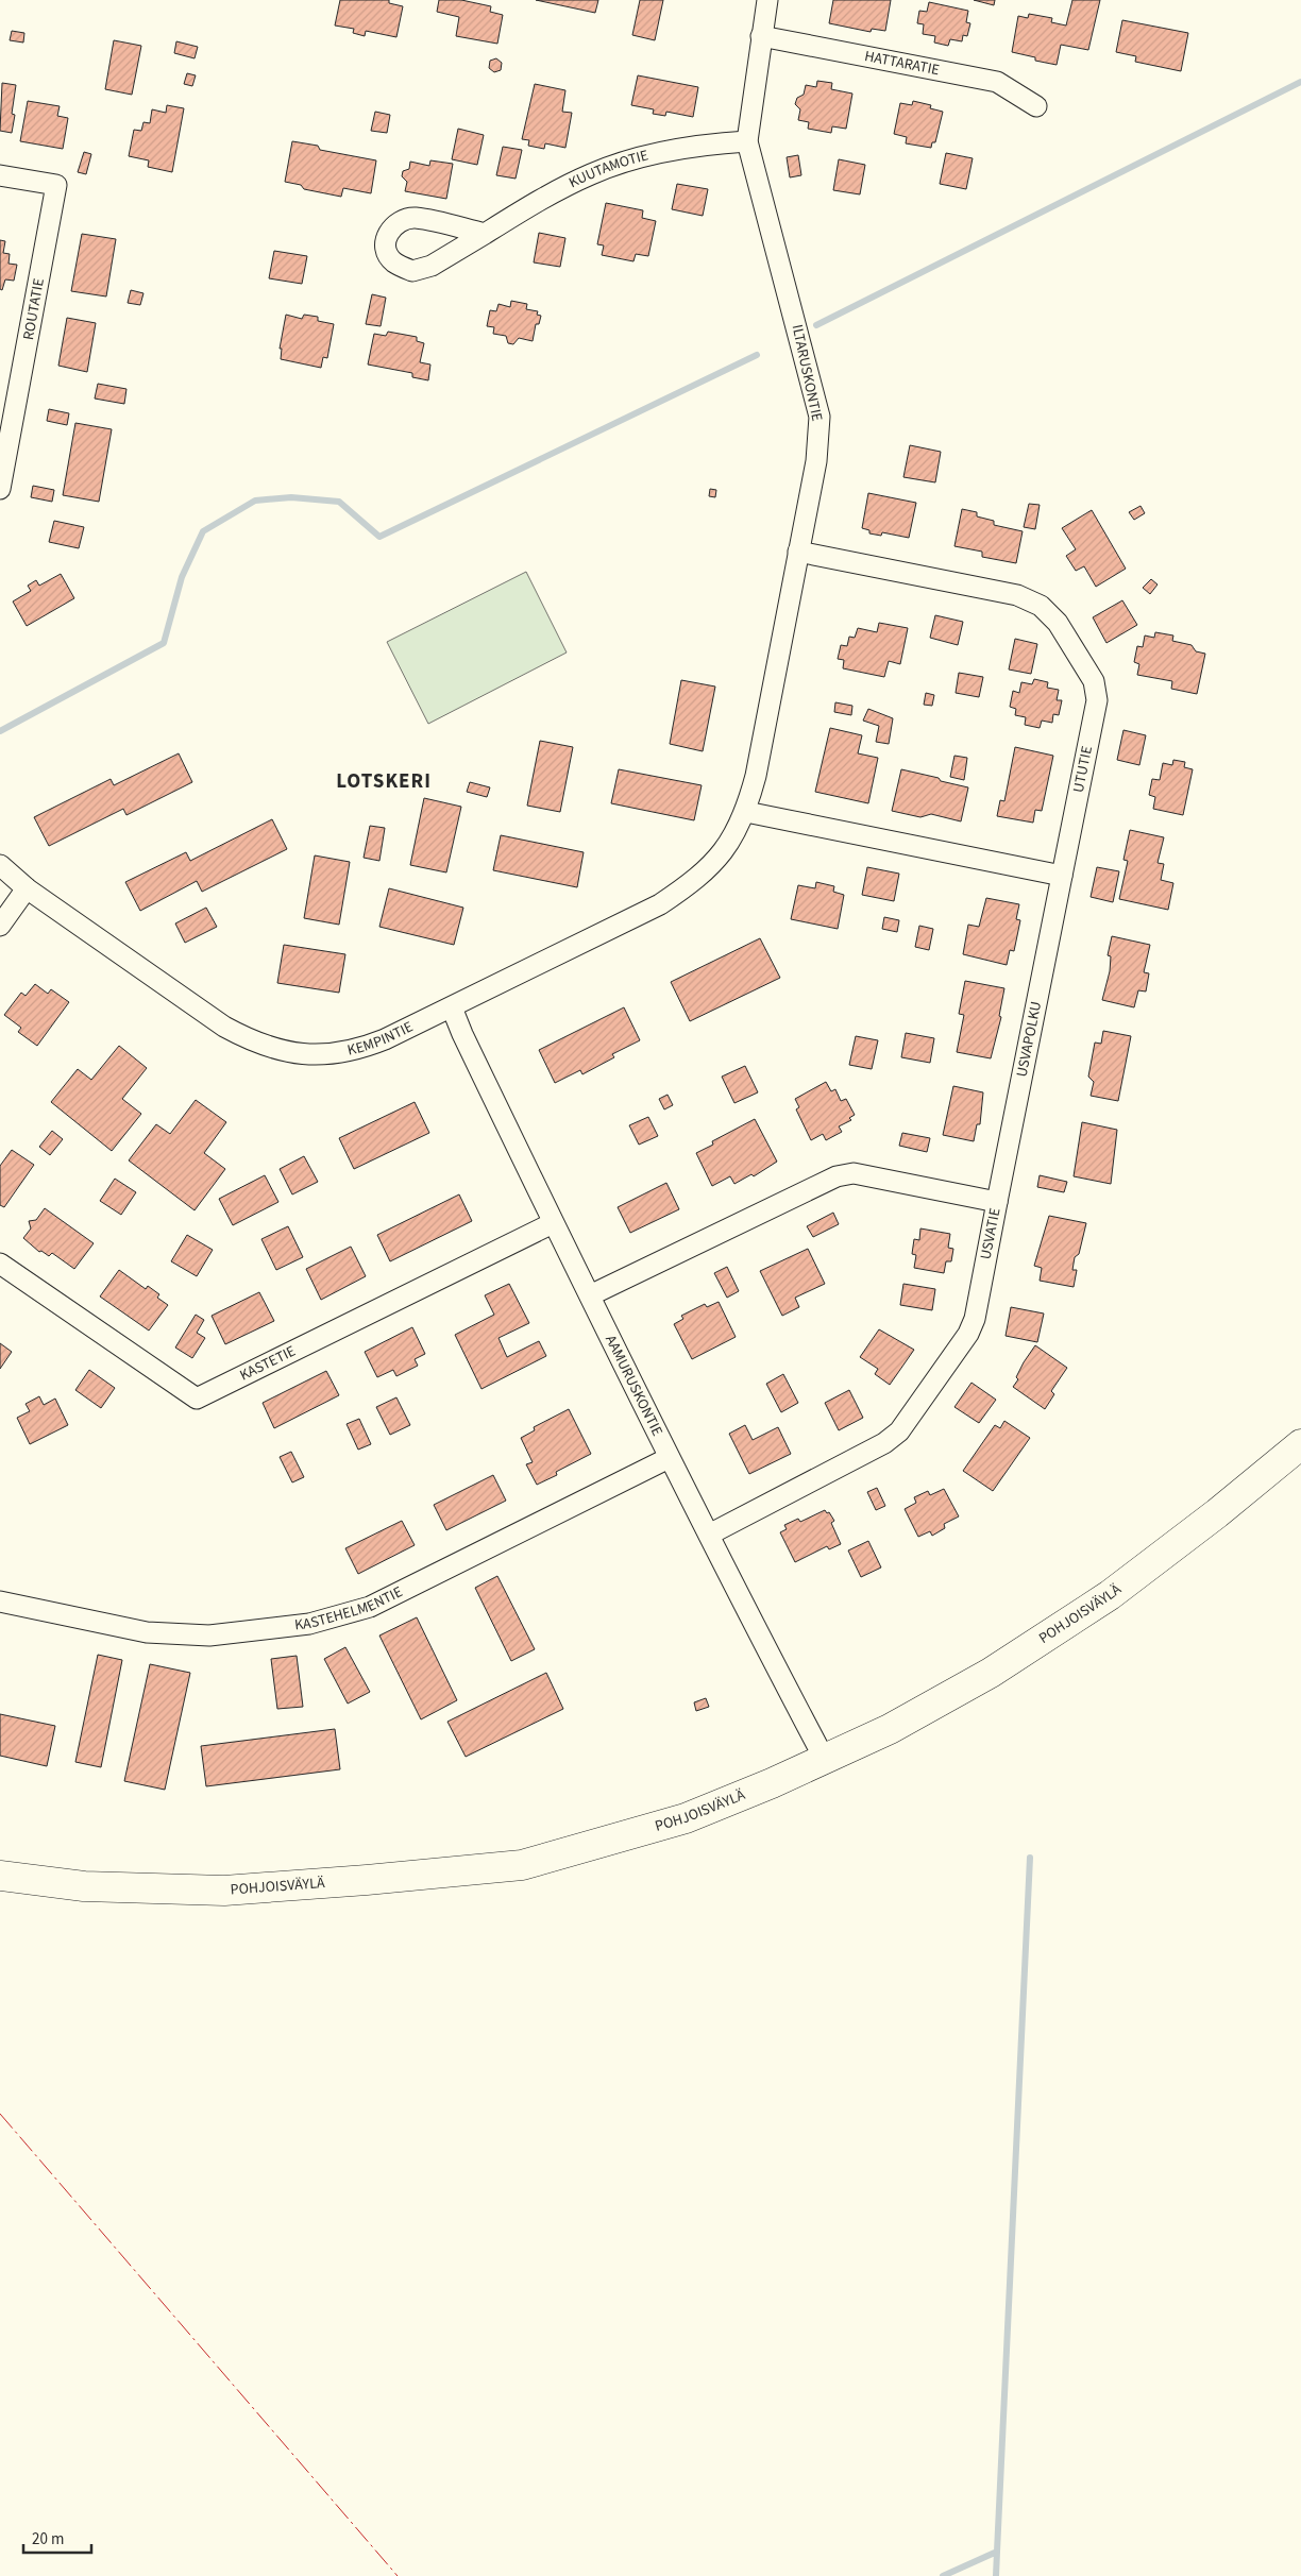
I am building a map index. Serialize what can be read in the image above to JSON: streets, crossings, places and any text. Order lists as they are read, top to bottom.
{
  "streets": {
    "main road": ["POHJOISVÄYLÄ"],
    "street": [
      "HATTARATIE",
      "KUUTAMOTIE",
      "ROUTATIE",
      "ILTARUSKONTIE",
      "UTUTIE",
      "KEMPINTIE",
      "USVAPOLKU",
      "USVATIE",
      "KASTETIE",
      "AAMURUSKONTIE",
      "KASTEHELMENTIE"
    ]
  },
  "crossings": [
    ["HATTARATIE", "ILTARUSKONTIE"],
    ["KUUTAMOTIE", "ILTARUSKONTIE"],
    ["ILTARUSKONTIE", "UTUTIE"],
    ["ILTARUSKONTIE", "KEMPINTIE"],
    ["UTUTIE", "USVAPOLKU"],
    ["KEMPINTIE", "AAMURUSKONTIE"],
    ["USVAPOLKU", "USVATIE"],
    ["USVATIE", "AAMURUSKONTIE"],
    ["KASTETIE", "AAMURUSKONTIE"],
    ["AAMURUSKONTIE", "KASTEHELMENTIE"],
    ["AAMURUSKONTIE", "POHJOISVÄYLÄ"]
  ],
  "districts": ["LOTSKERI"],
  "scale_bar": "20 m"
}
